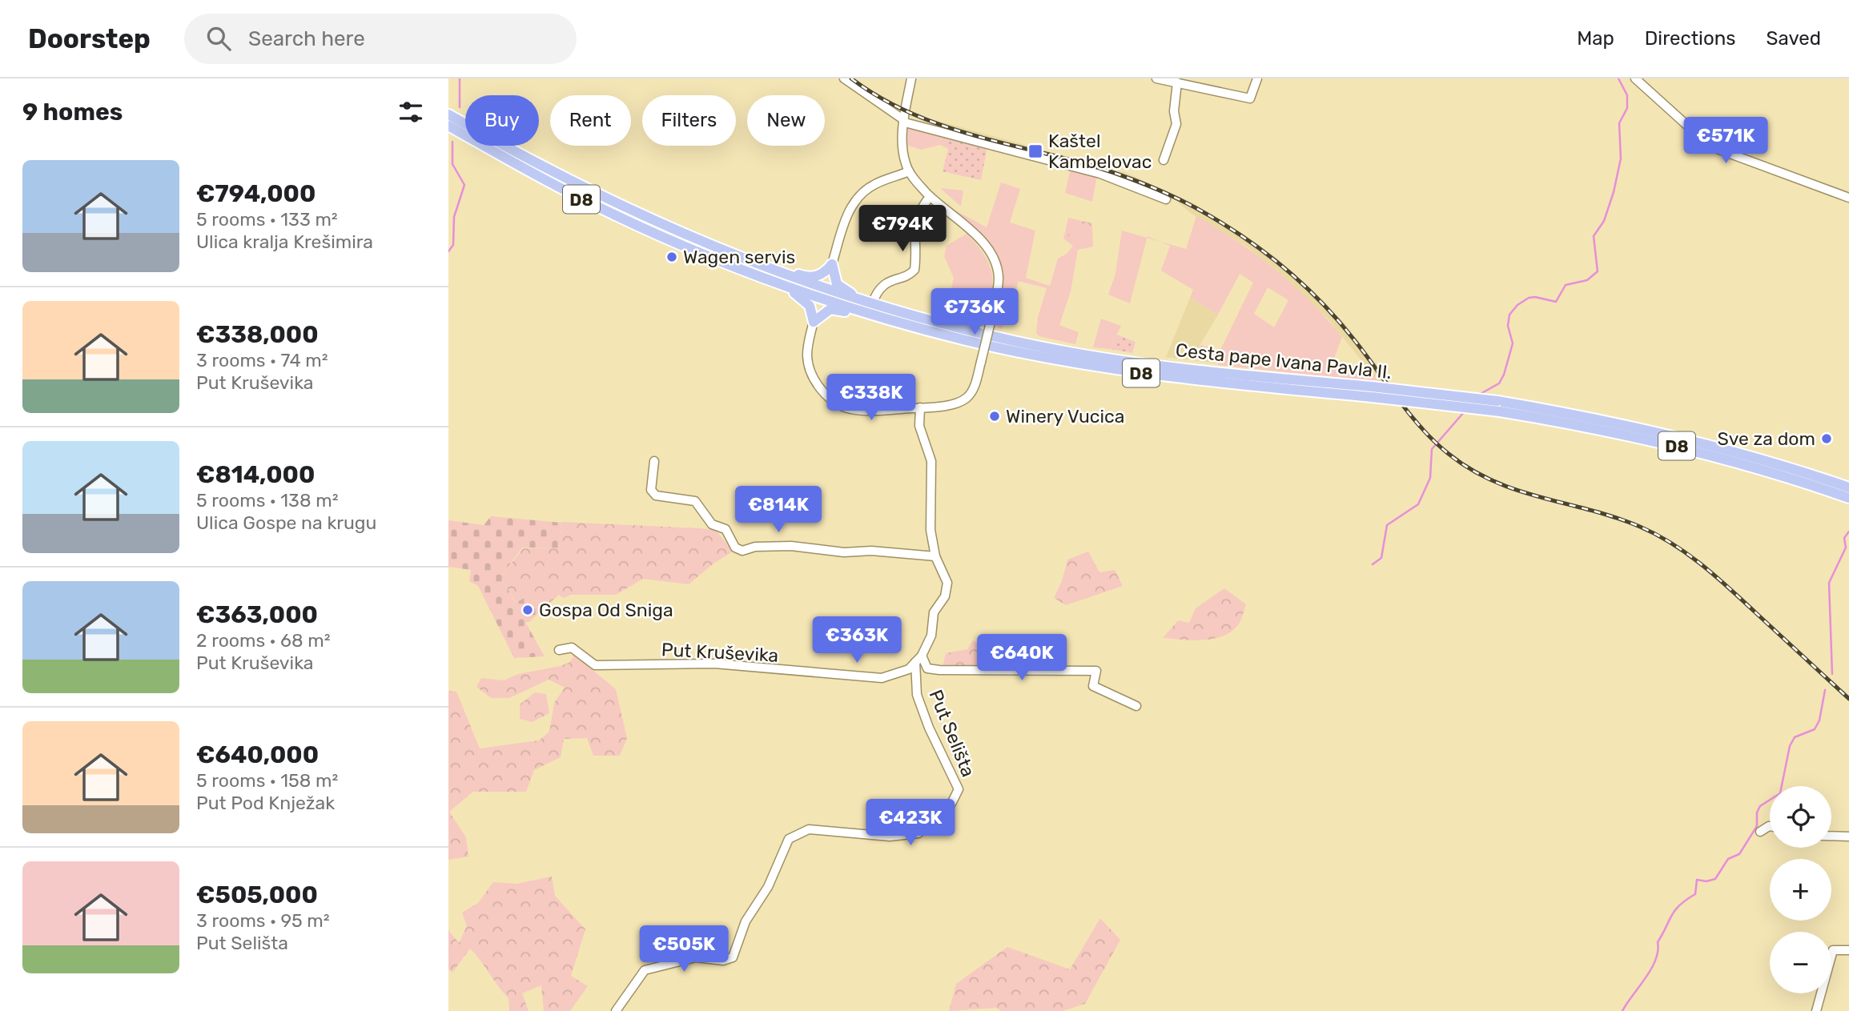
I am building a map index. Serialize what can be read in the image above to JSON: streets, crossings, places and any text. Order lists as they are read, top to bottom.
{
  "streets": {
    "main road": ["D8", "Cesta pape Ivana Pavla II."],
    "street": ["Put Kruševika", "Put Selišta"]
  },
  "crossings": [
    ["Put Kruševika", "Put Selišta"]
  ],
  "places": {
    "transit": ["Kaštel Kambelovac"],
    "other": [
      "Wagen servis",
      "Winery Vucica",
      "Sve za dom",
      "Gospa Od Sniga"
    ]
  },
  "page": {
    "header": "Doorstep",
    "search": "Search here",
    "nav": ["Map", "Directions", "Saved"],
    "heading": "9 homes",
    "chip": [
      "Buy",
      "Rent",
      "Filters",
      "New"
    ],
    "price": [
      "€571K",
      "€794K",
      "€736K",
      "€338K",
      "€814K",
      "€363K",
      "€640K",
      "€423K",
      "€505K"
    ],
    "list": [
      {
        "name": "€794,000",
        "note": "5 rooms · 133 m² · Ulica kralja Krešimira"
      },
      {
        "name": "€338,000",
        "note": "3 rooms · 74 m² · Put Kruševika"
      },
      {
        "name": "€814,000",
        "note": "5 rooms · 138 m² · Ulica Gospe na krugu"
      },
      {
        "name": "€363,000",
        "note": "2 rooms · 68 m² · Put Kruševika"
      },
      {
        "name": "€640,000",
        "note": "5 rooms · 158 m² · Put Pod Knježak"
      },
      {
        "name": "€505,000",
        "note": "3 rooms · 95 m² · Put Selišta"
      }
    ],
    "map_buttons": ["+", "−"]
  }
}
